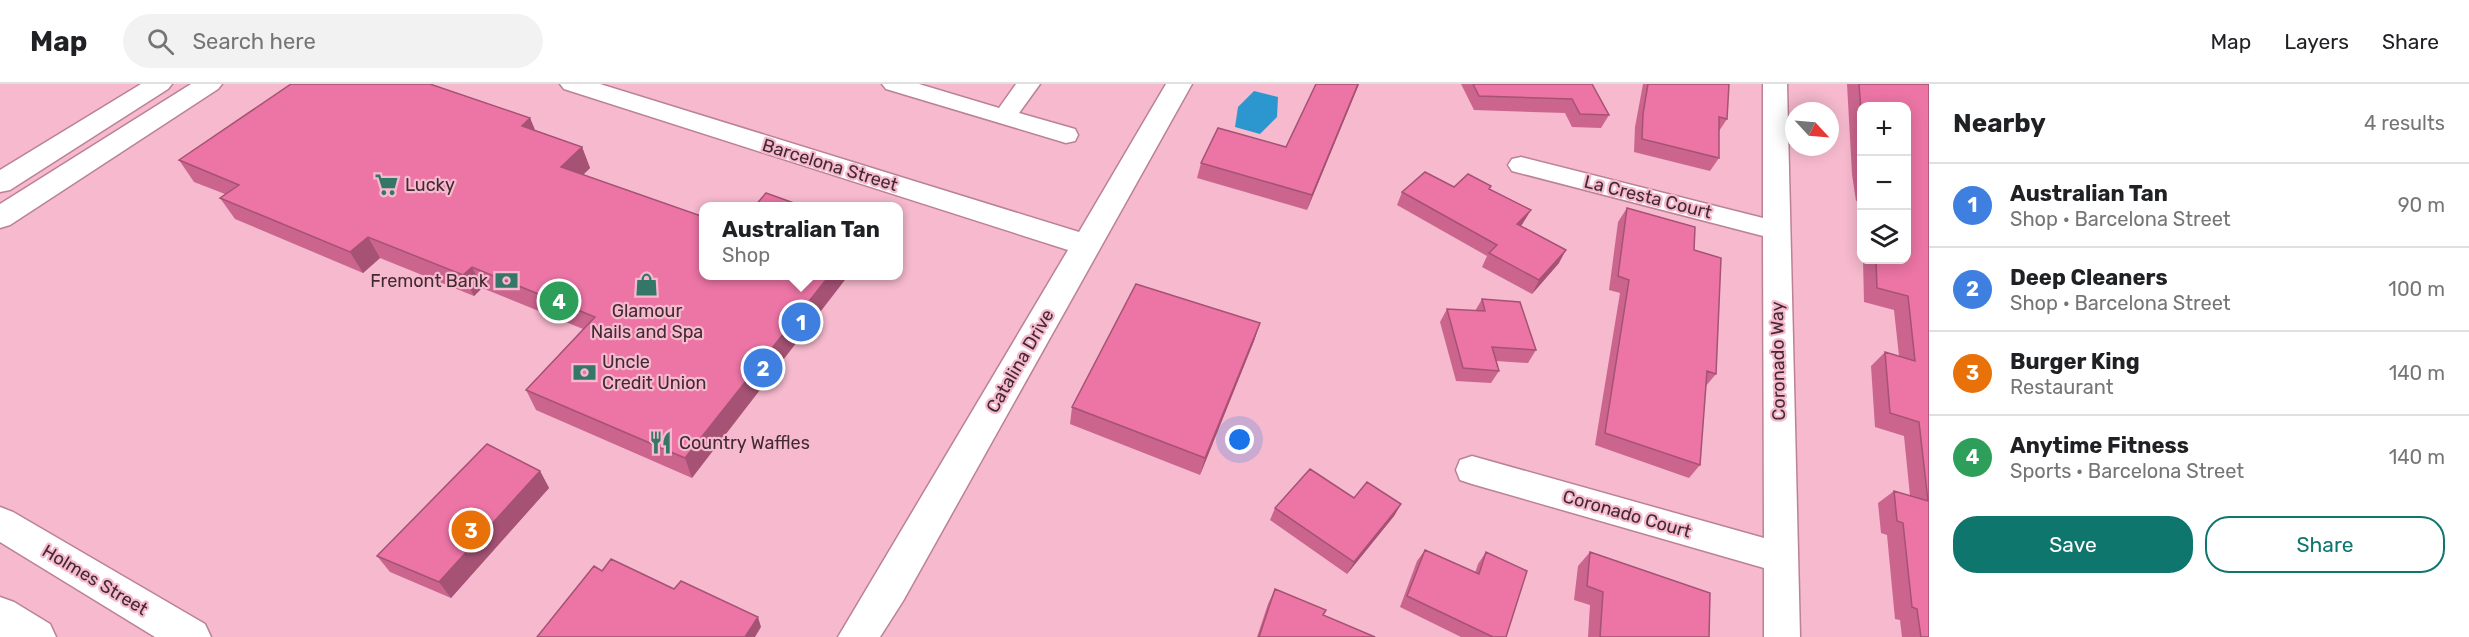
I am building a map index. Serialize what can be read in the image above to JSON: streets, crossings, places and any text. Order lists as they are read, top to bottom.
{
  "streets": {
    "street": [
      "Barcelona Street",
      "La Cresta Court",
      "Catalina Drive",
      "Coronado Way",
      "Coronado Court",
      "Holmes Street"
    ]
  },
  "crossings": [
    ["Barcelona Street", "Catalina Drive"],
    ["La Cresta Court", "Coronado Way"],
    ["Coronado Way", "Coronado Court"]
  ],
  "places": {
    "supermarket": ["Lucky"],
    "bank": ["Fremont Bank", "Uncle Credit Union"],
    "shop": ["Glamour Nails and Spa"],
    "restaurant": ["Country Waffles"]
  },
  "north": "bottom right",
  "page": {
    "header": "Map",
    "search": "Search here",
    "nav": ["Map", "Layers", "Share"],
    "heading": ["Nearby", "4 results"],
    "map_buttons": ["+", "−"],
    "list": [
      {
        "mark": "1",
        "name": "Australian Tan",
        "note": "Shop · Barcelona Street",
        "value": "90 m"
      },
      {
        "mark": "2",
        "name": "Deep Cleaners",
        "note": "Shop · Barcelona Street",
        "value": "100 m"
      },
      {
        "mark": "3",
        "name": "Burger King",
        "note": "Restaurant",
        "value": "140 m"
      },
      {
        "mark": "4",
        "name": "Anytime Fitness",
        "note": "Sports · Barcelona Street",
        "value": "140 m"
      }
    ],
    "popup": ["Australian Tan", "Shop"],
    "pins": [
      "4",
      "1",
      "2",
      "3"
    ],
    "buttons": ["Save", "Share"]
  }
}
